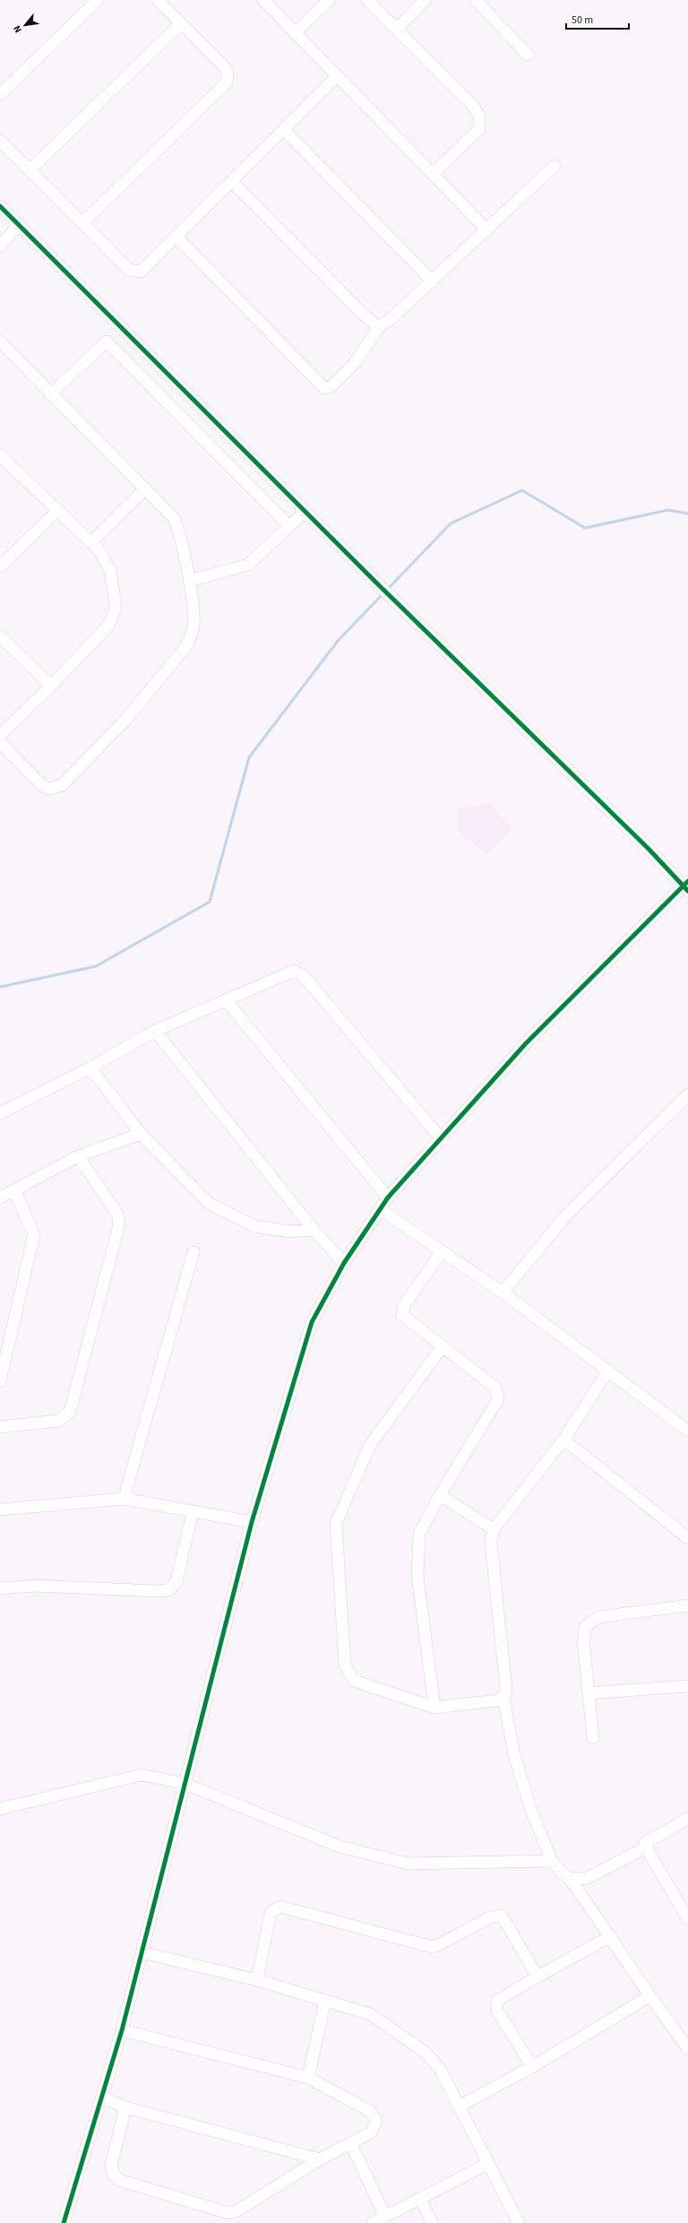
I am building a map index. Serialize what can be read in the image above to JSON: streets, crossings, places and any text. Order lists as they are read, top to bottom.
{
  "scale_bar": "50 m",
  "north": "bottom left"
}
